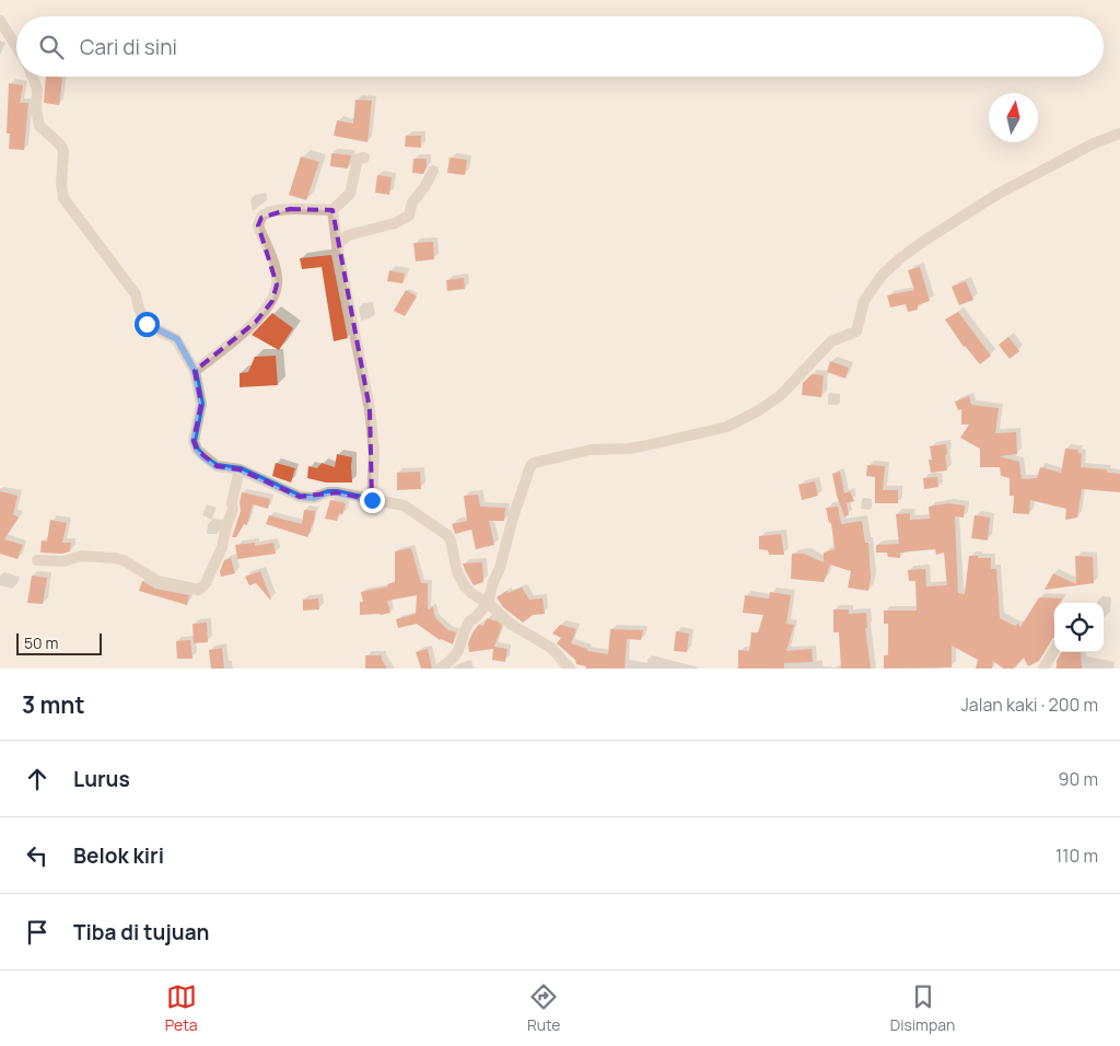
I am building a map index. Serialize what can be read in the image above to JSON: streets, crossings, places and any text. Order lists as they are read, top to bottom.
{
  "scale_bar": "50 m",
  "north": "top",
  "page": {
    "search": "Cari di sini",
    "scale": "50 m",
    "heading": ["3 mnt", "Jalan kaki · 200 m"],
    "list": [
      ["Lurus", "90 m"],
      ["Belok kiri", "110 m"],
      "Tiba di tujuan"
    ],
    "nav": ["Peta", "Rute", "Disimpan"]
  }
}
